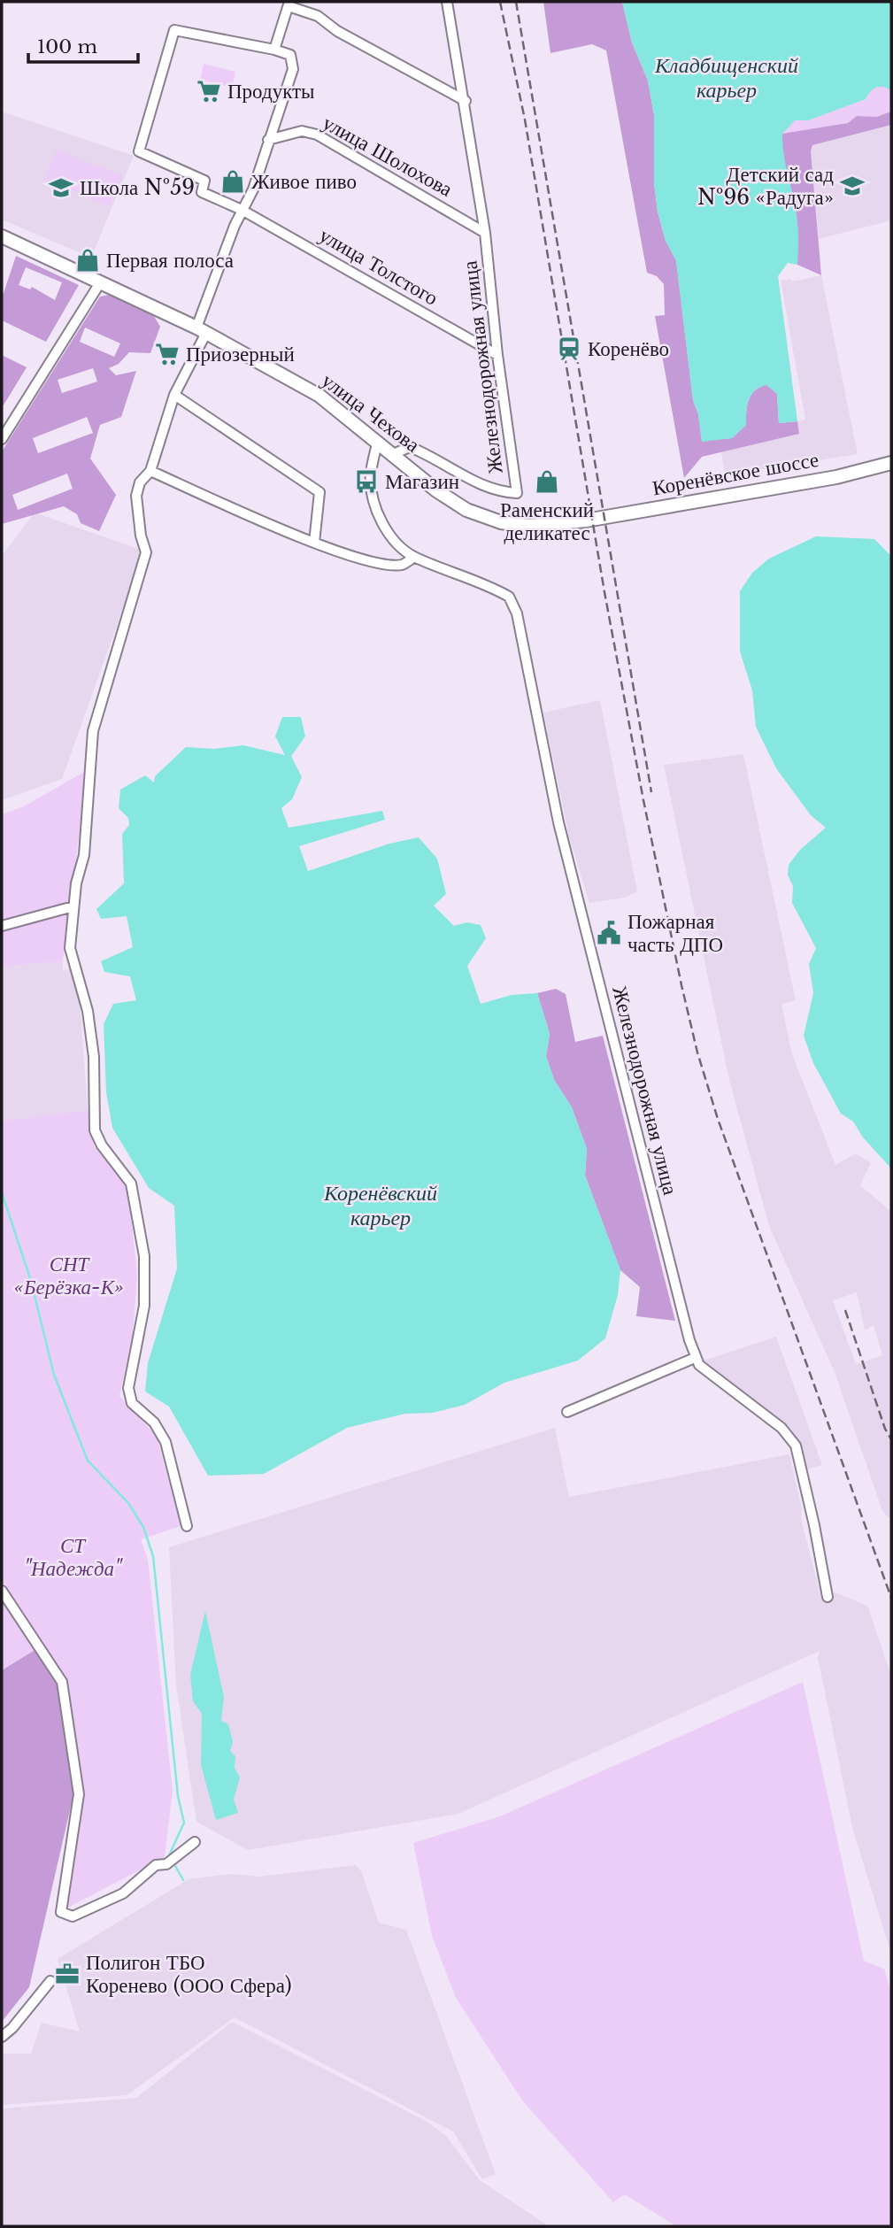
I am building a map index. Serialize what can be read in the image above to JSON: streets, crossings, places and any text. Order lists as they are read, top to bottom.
{
  "streets": {
    "main road": ["улица Чехова", "Коренёвское шоссе"],
    "street": ["улица Шолохова", "улица Толстого", "Железнодорожная улица"]
  },
  "crossings": [
    ["улица Шолохова", "Железнодорожная улица"],
    ["улица Толстого", "Железнодорожная улица"],
    ["Железнодорожная улица", "улица Чехова"],
    ["улица Чехова", "Коренёвское шоссе"]
  ],
  "water": ["Кладбищенский карьер", "Коренёвский карьер"],
  "parks": ["СНТ «Берёзка-К»", "СТ \"Надежда\""],
  "places": {
    "supermarket": ["Продукты", "Приозерный"],
    "shop": ["Живое пиво", "Первая полоса", "Раменский деликатес"],
    "school or university": ["Детский сад №96 «Радуга»", "Школа №59"],
    "station": ["Коренёво"],
    "bus stop": ["Магазин"],
    "public building": ["Пожарная часть ДПО"],
    "office": ["Полигон ТБО Коренево (ООО Сфера)"]
  },
  "scale_bar": "100 m"
}
